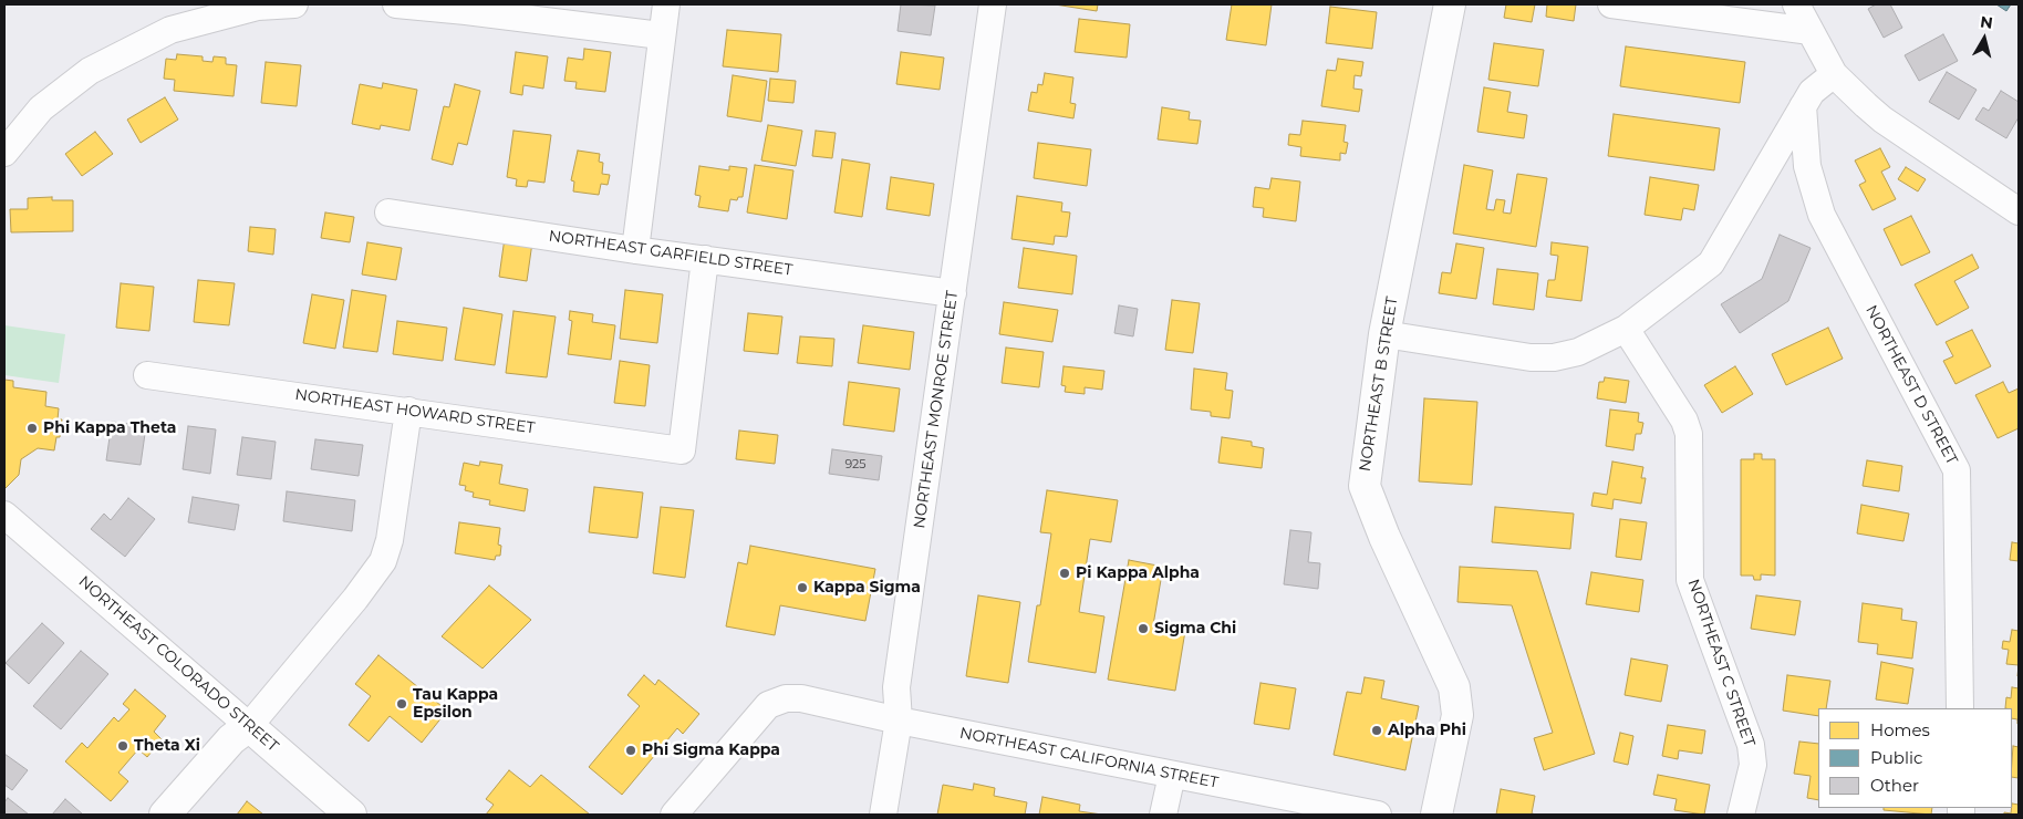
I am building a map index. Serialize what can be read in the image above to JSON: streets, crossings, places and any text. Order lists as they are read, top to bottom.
{
  "streets": {
    "street": [
      "NORTHEAST GARFIELD STREET",
      "NORTHEAST B STREET",
      "NORTHEAST D STREET",
      "NORTHEAST MONROE STREET",
      "NORTHEAST HOWARD STREET",
      "NORTHEAST C STREET",
      "NORTHEAST COLORADO STREET",
      "NORTHEAST CALIFORNIA STREET"
    ]
  },
  "crossings": [
    ["NORTHEAST GARFIELD STREET", "NORTHEAST MONROE STREET"],
    ["NORTHEAST GARFIELD STREET", "NORTHEAST HOWARD STREET"],
    ["NORTHEAST MONROE STREET", "NORTHEAST CALIFORNIA STREET"]
  ],
  "places": [
    "Phi Kappa Theta",
    "Pi Kappa Alpha",
    "Kappa Sigma",
    "Sigma Chi",
    "Tau Kappa Epsilon",
    "Alpha Phi",
    "Theta Xi",
    "Phi Sigma Kappa"
  ],
  "house_numbers": ["925"],
  "legend": ["Homes", "Public", "Other"],
  "north": "top"
}
